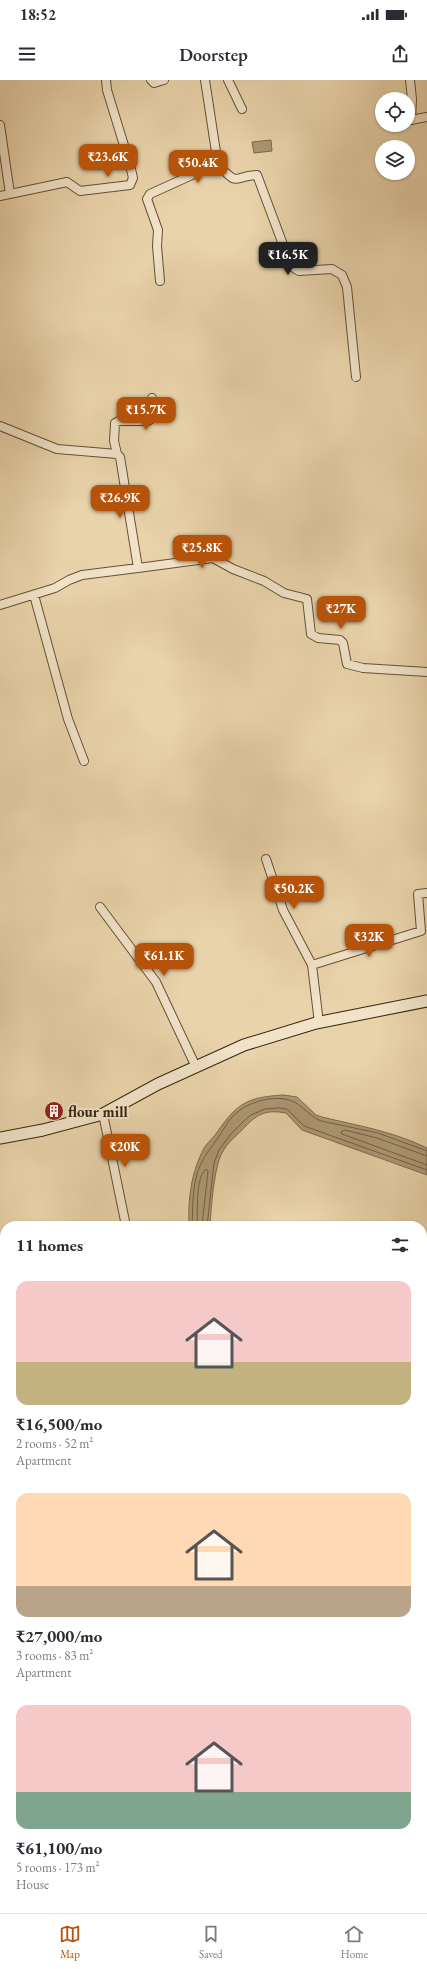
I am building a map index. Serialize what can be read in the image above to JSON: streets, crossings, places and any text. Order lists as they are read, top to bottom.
{
  "places": {
    "building": ["flour mill"]
  },
  "page": {
    "status": "18:52",
    "header": "Doorstep",
    "price": [
      "₹23.6K",
      "₹50.4K",
      "₹16.5K",
      "₹15.7K",
      "₹26.9K",
      "₹25.8K",
      "₹27K",
      "₹50.2K",
      "₹32K",
      "₹61.1K",
      "₹20K"
    ],
    "heading": "11 homes",
    "list": [
      {
        "name": "₹16,500/mo",
        "note": "2 rooms · 52 m² · Apartment"
      },
      {
        "name": "₹27,000/mo",
        "note": "3 rooms · 83 m² · Apartment"
      },
      {
        "name": "₹61,100/mo",
        "note": "5 rooms · 173 m² · House"
      }
    ],
    "tabs": ["Map", "Saved", "Home"]
  }
}
